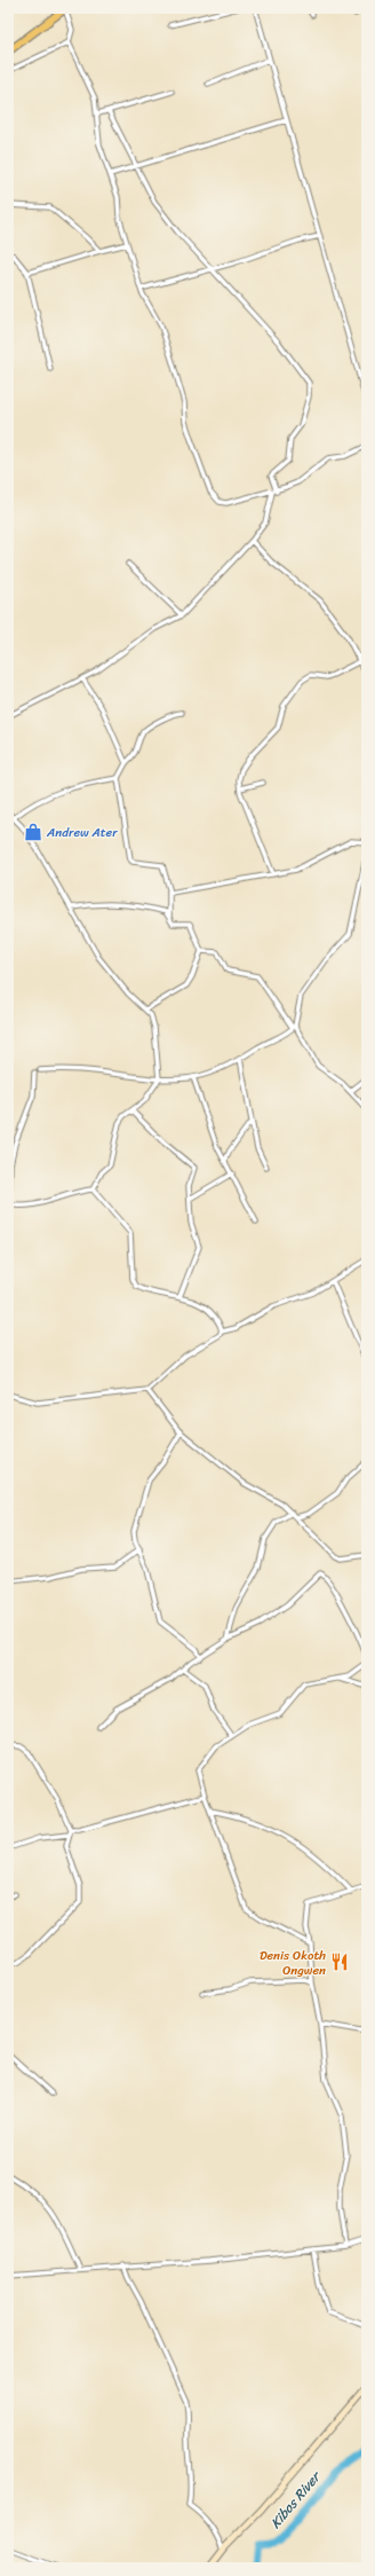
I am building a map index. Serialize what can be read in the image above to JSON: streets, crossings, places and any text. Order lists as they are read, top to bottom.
{
  "water": ["Kibos River"],
  "places": {
    "shop": ["Andrew Ater"],
    "restaurant": ["Denis Okoth Ongwen"]
  }
}
